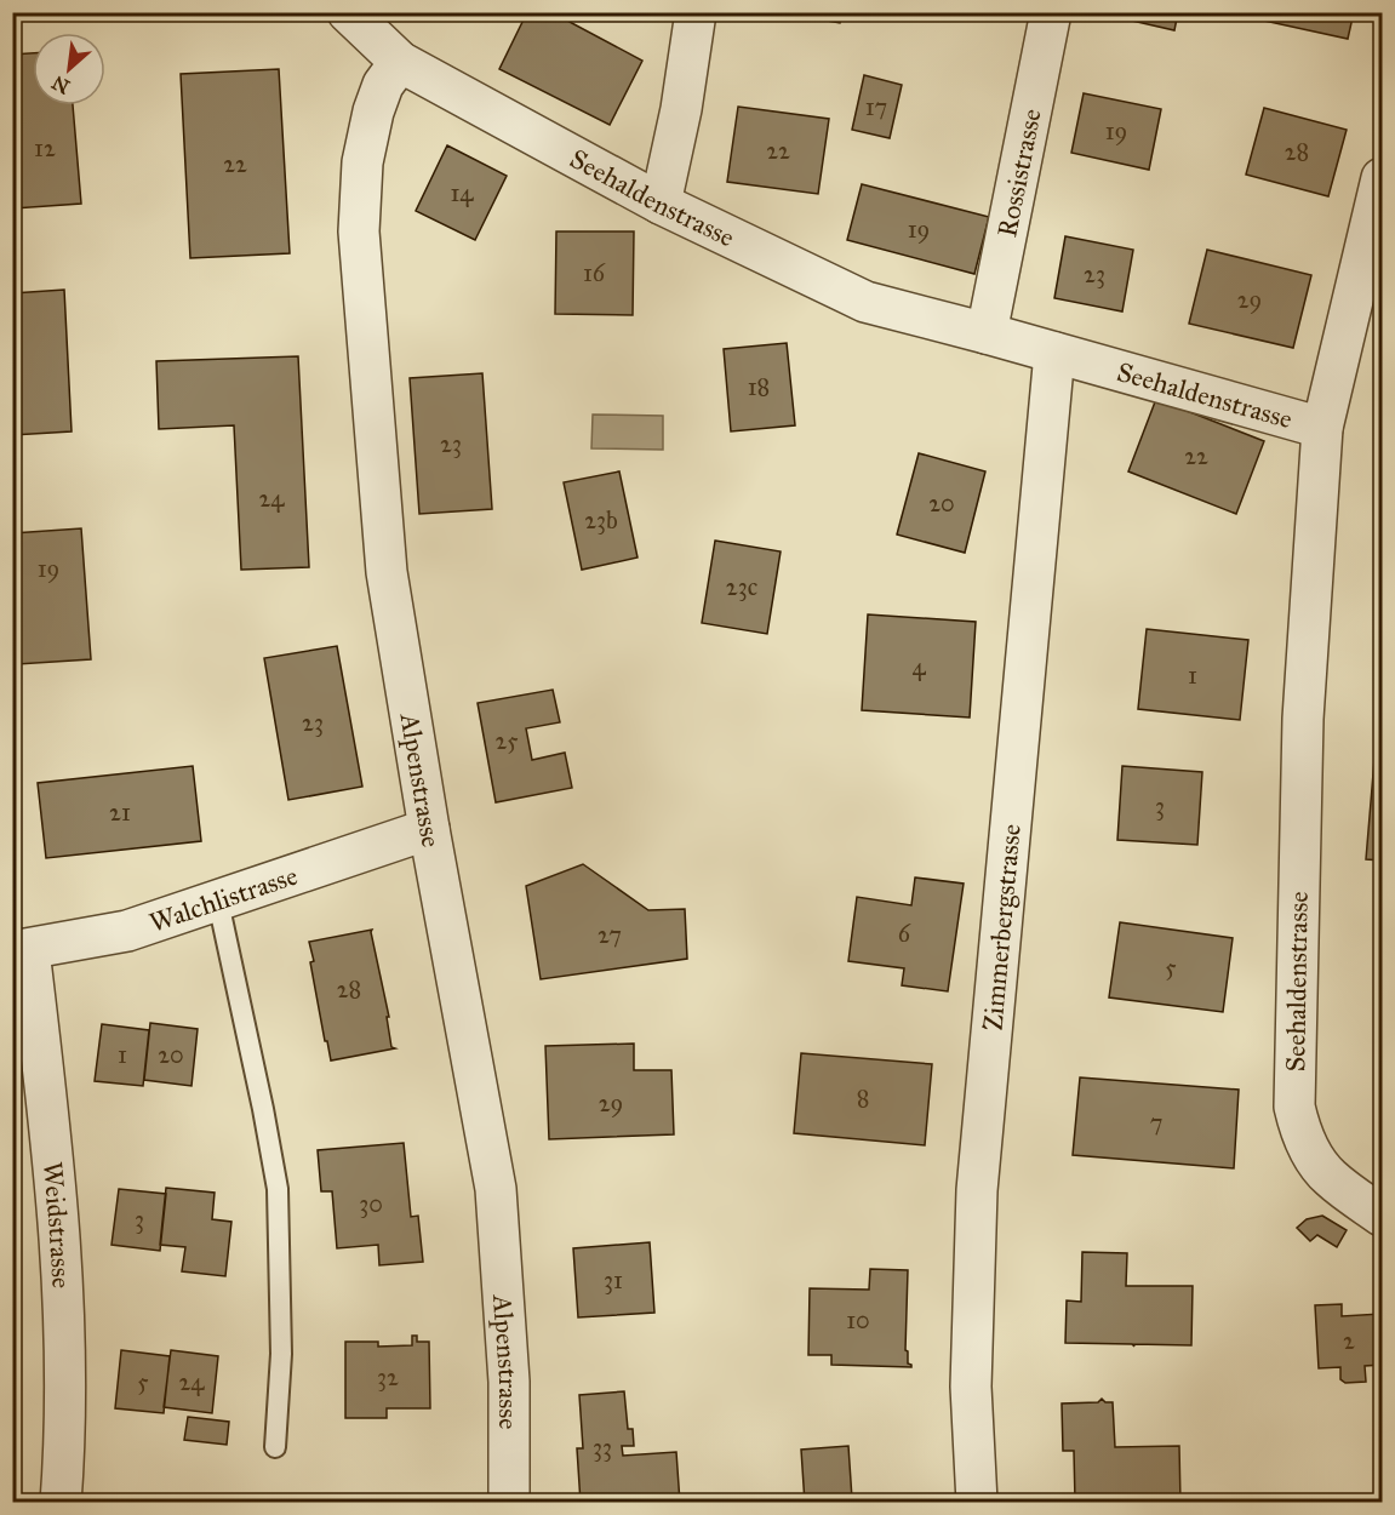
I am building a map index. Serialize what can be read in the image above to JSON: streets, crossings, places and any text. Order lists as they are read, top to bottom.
{
  "streets": {
    "street": [
      "Rossistrasse",
      "Seehaldenstrasse",
      "Alpenstrasse",
      "Walchlistrasse",
      "Zimmerbergstrasse",
      "Weidstrasse"
    ]
  },
  "crossings": [
    ["Rossistrasse", "Seehaldenstrasse"],
    ["Seehaldenstrasse", "Alpenstrasse"],
    ["Seehaldenstrasse", "Zimmerbergstrasse"],
    ["Alpenstrasse", "Walchlistrasse"],
    ["Walchlistrasse", "Weidstrasse"]
  ],
  "house_numbers": [
    "17",
    "19",
    "12",
    "22",
    "28",
    "22",
    "14",
    "19",
    "16",
    "23",
    "29",
    "18",
    "23",
    "22",
    "24",
    "20",
    "23b",
    "19",
    "23c",
    "4",
    "1",
    "23",
    "25",
    "3",
    "21",
    "6",
    "27",
    "5",
    "28",
    "1",
    "20",
    "8",
    "29",
    "7",
    "30",
    "3",
    "31",
    "10",
    "2",
    "32",
    "5",
    "24",
    "33"
  ],
  "north": "bottom left"
}
